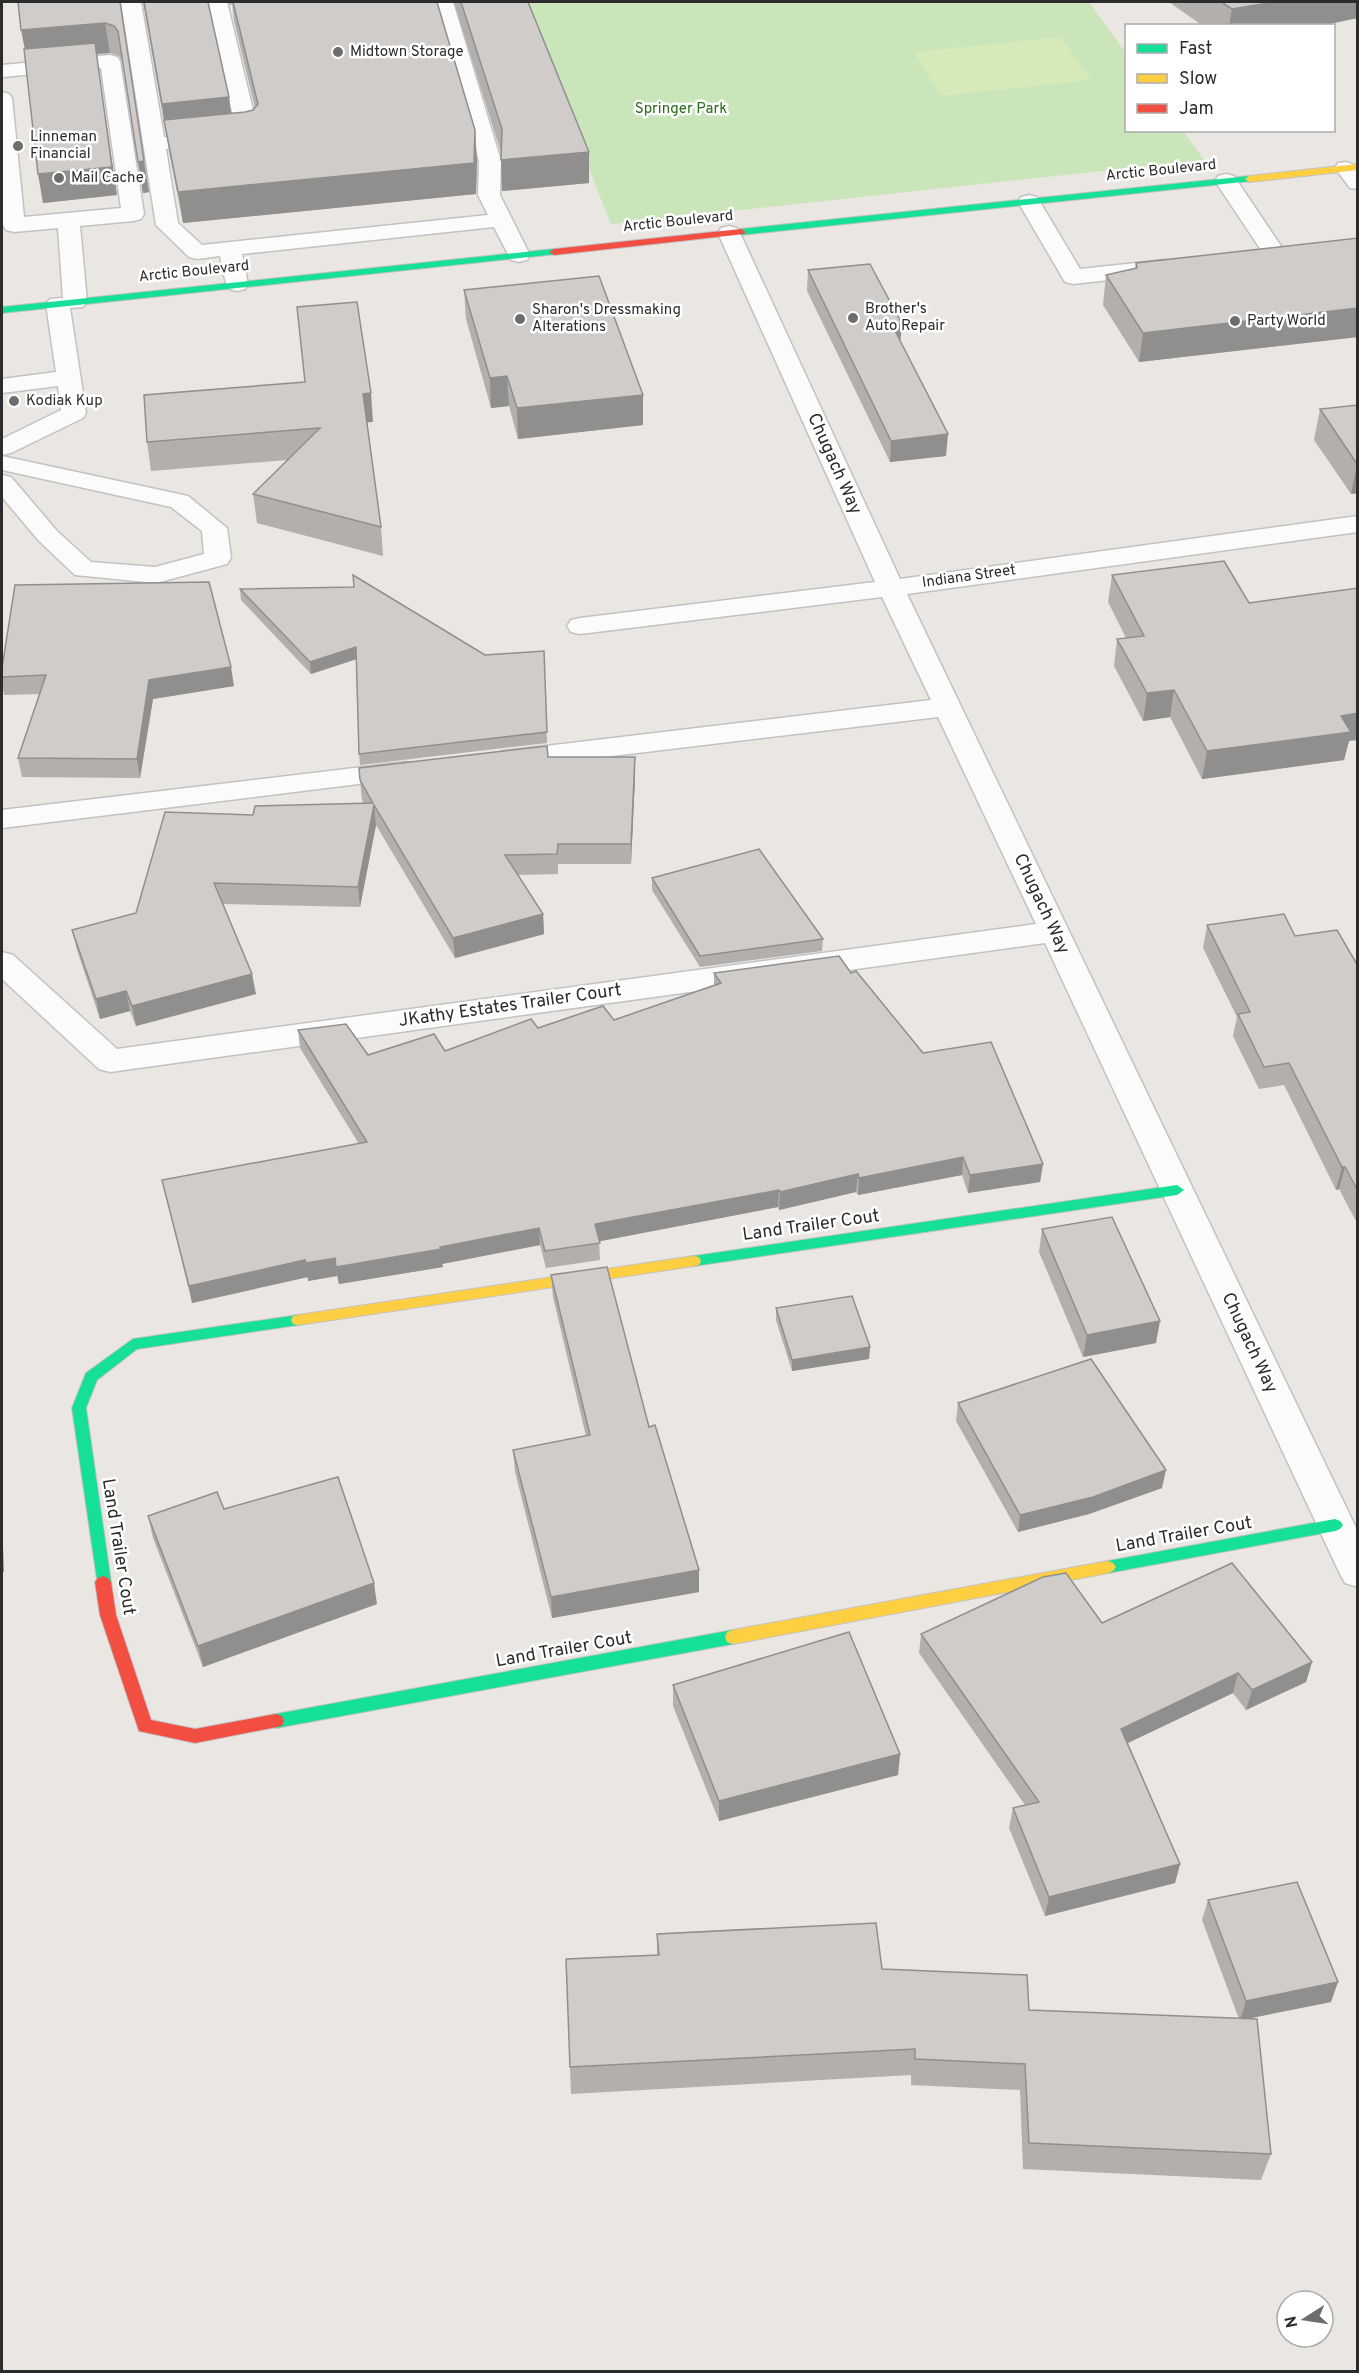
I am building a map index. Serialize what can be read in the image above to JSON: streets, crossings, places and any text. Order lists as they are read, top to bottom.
{
  "streets": {
    "street": [
      "Arctic Boulevard",
      "Chugach Way",
      "Indiana Street",
      "JKathy Estates Trailer Court",
      "Land Trailer Cout"
    ]
  },
  "crossings": [
    ["Arctic Boulevard", "Chugach Way"],
    ["Chugach Way", "Indiana Street"],
    ["Chugach Way", "JKathy Estates Trailer Court"],
    ["Chugach Way", "Land Trailer Cout"]
  ],
  "parks": ["Springer Park"],
  "places": [
    "Midtown Storage",
    "Linneman Financial",
    "Mail Cache",
    "Brother's Auto Repair",
    "Sharon's Dressmaking Alterations",
    "Party World",
    "Kodiak Kup"
  ],
  "legend": ["Fast", "Slow", "Jam"],
  "north": "left"
}
